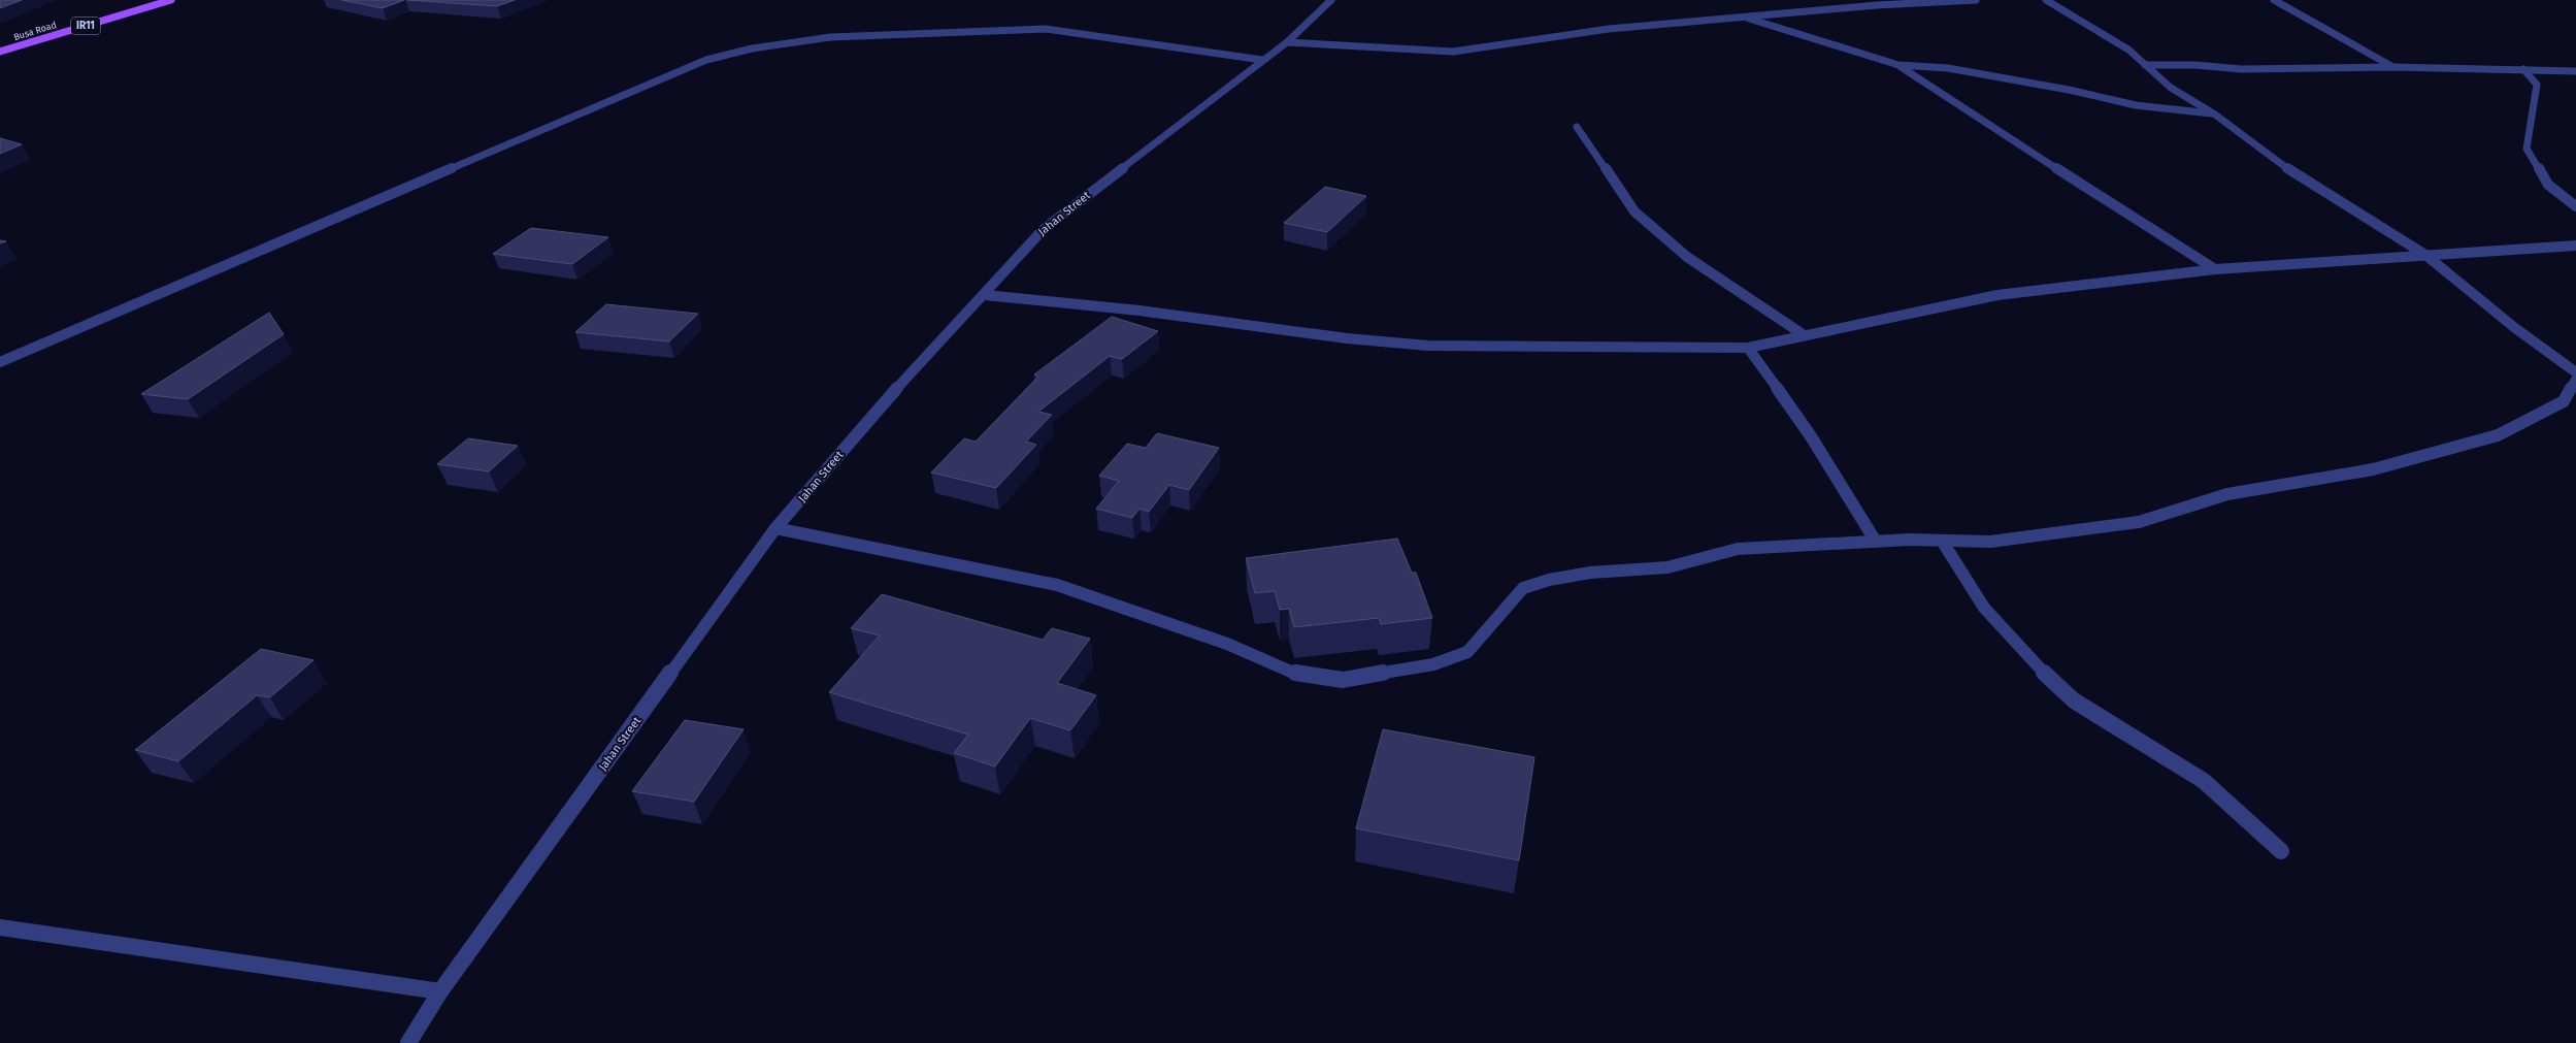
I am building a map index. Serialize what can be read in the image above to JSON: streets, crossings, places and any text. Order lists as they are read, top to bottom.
{
  "streets": {
    "main road": ["IR11", "Busa Road"],
    "street": ["Jahan Street"]
  }
}
